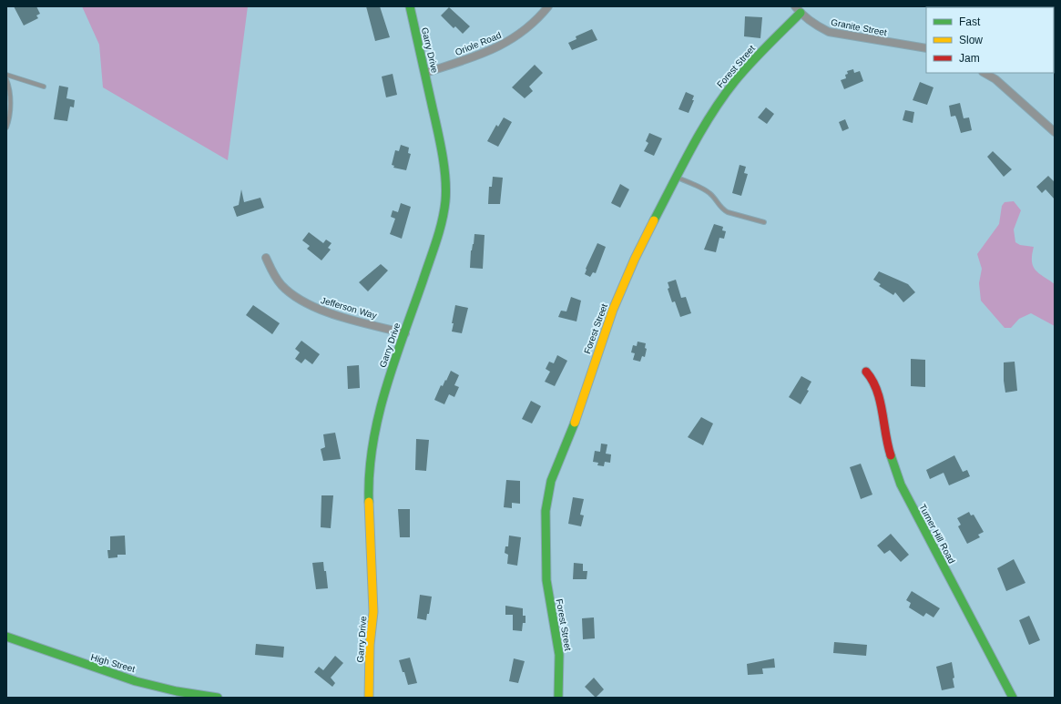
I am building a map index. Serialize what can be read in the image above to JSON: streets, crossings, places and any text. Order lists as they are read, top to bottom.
{
  "streets": {
    "street": [
      "Granite Street",
      "Oriole Road",
      "Garry Drive",
      "Forest Street",
      "Jefferson Way",
      "Turner Hill Road",
      "High Street"
    ]
  },
  "crossings": [
    ["Granite Street", "Forest Street"],
    ["Oriole Road", "Garry Drive"],
    ["Garry Drive", "Jefferson Way"]
  ],
  "legend": ["Fast", "Slow", "Jam"]
}
